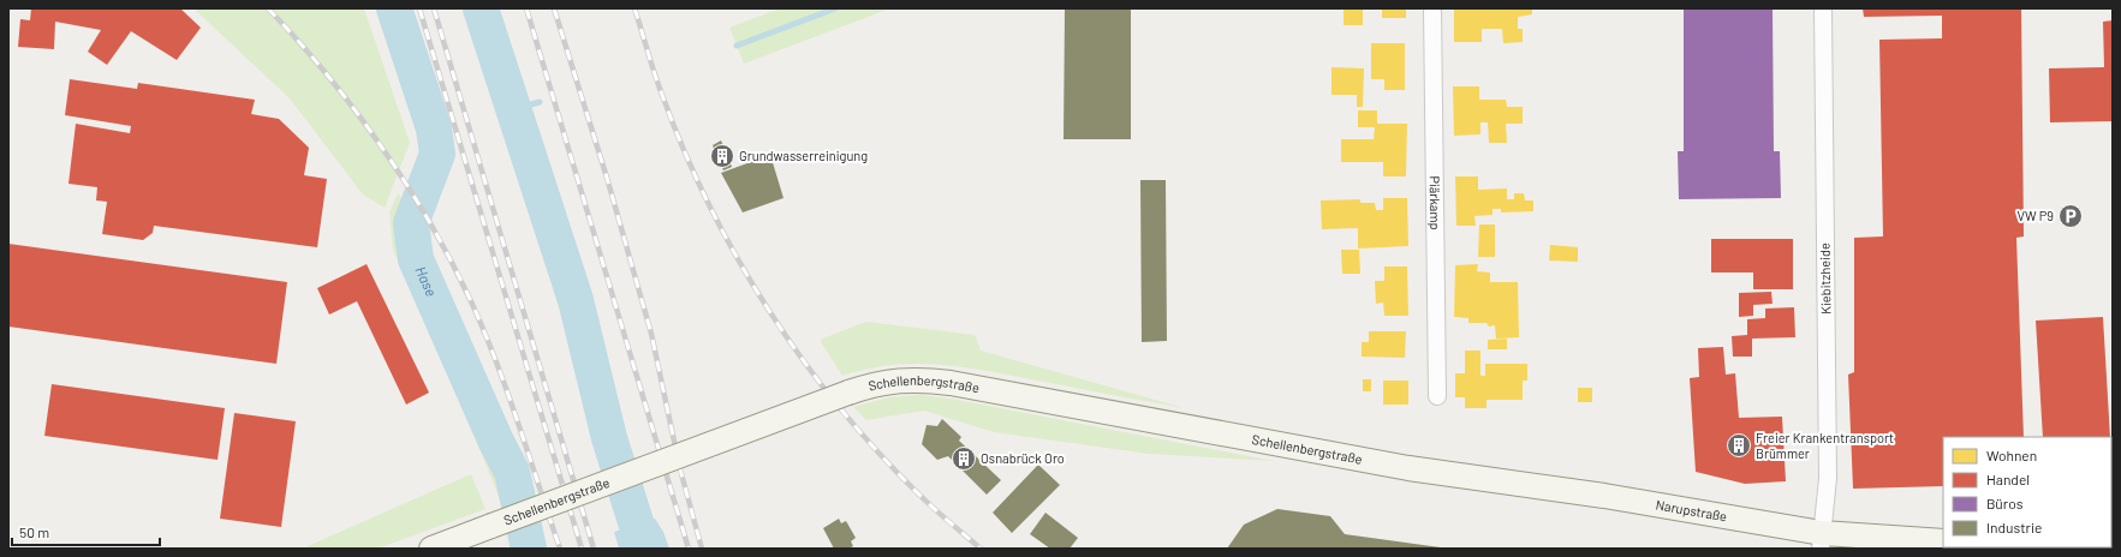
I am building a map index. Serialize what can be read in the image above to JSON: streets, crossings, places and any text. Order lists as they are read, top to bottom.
{
  "streets": {
    "street": [
      "Piärkamp",
      "Kiebitzheide",
      "Schellenbergstraße",
      "Narupstraße"
    ]
  },
  "crossings": [
    ["Kiebitzheide", "Narupstraße"],
    ["Schellenbergstraße", "Narupstraße"]
  ],
  "water": ["Hase"],
  "places": {
    "building": ["Grundwasserreinigung", "Freier Krankentransport Brümmer", "Osnabrück Oro"],
    "parking": ["VW P9"]
  },
  "legend": [
    "Wohnen",
    "Handel",
    "Büros",
    "Industrie"
  ],
  "scale_bar": "50 m"
}
